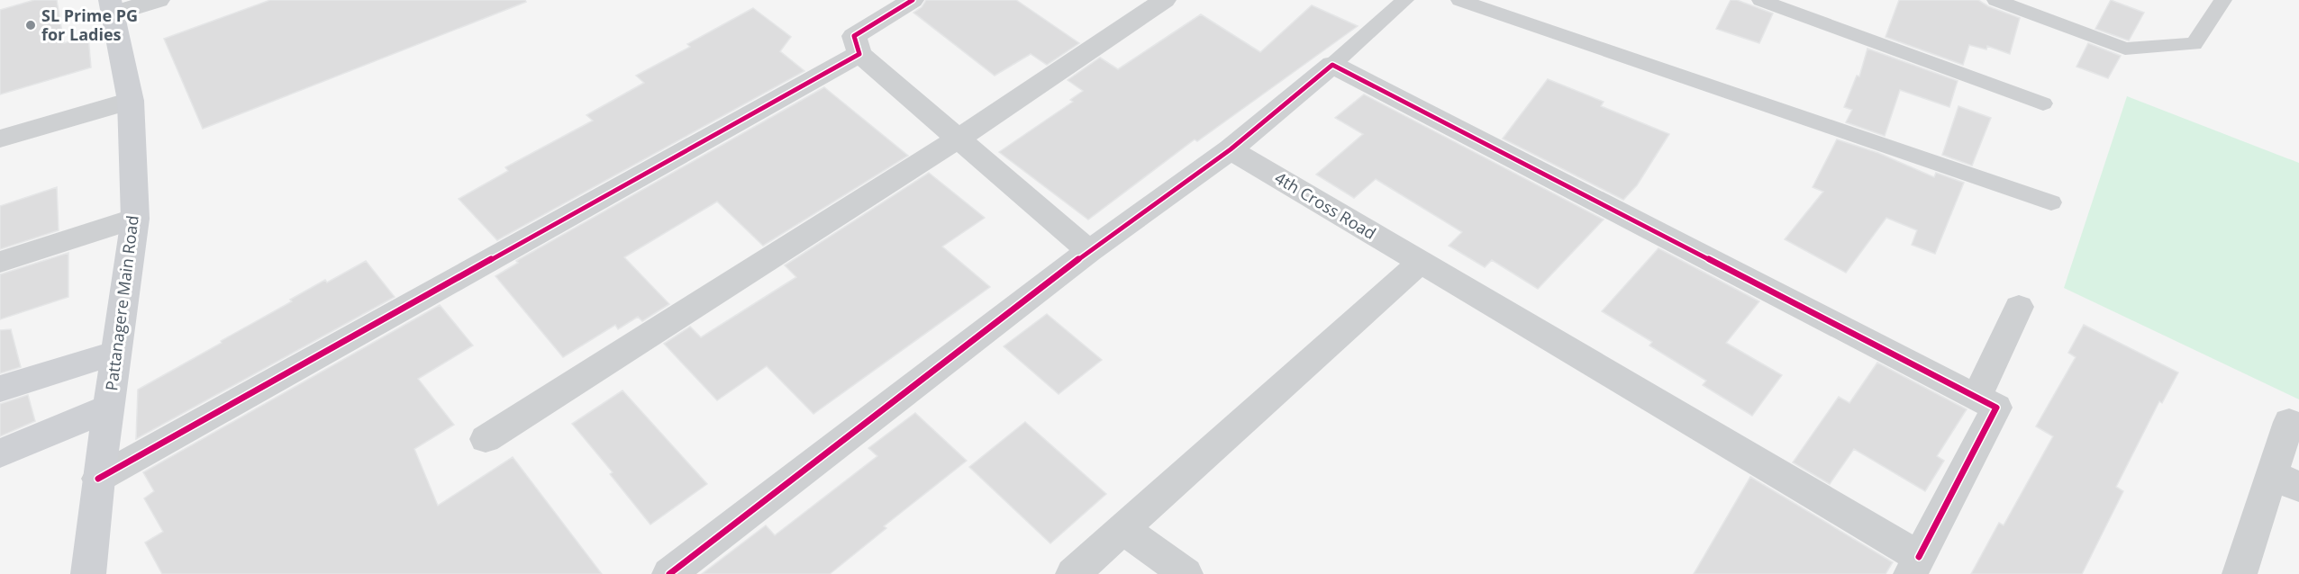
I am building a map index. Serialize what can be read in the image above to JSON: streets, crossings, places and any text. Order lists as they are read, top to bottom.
{
  "streets": {
    "street": ["4th Cross Road", "Pattanagere Main Road"]
  },
  "places": ["SL Prime PG for Ladies"]
}
